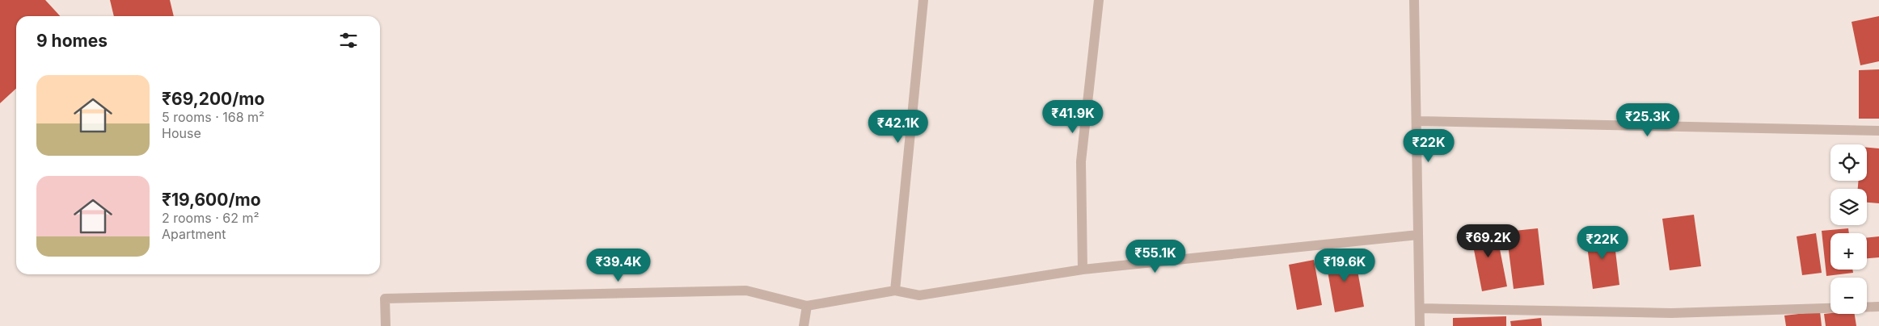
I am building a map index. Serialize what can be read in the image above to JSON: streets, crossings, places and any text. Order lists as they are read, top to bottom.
{
  "page": {
    "heading": "9 homes",
    "list": [
      {
        "name": "₹69,200/mo",
        "note": "5 rooms · 168 m² · House"
      },
      {
        "name": "₹19,600/mo",
        "note": "2 rooms · 62 m² · Apartment"
      }
    ],
    "price": [
      "₹41.9K",
      "₹25.3K",
      "₹42.1K",
      "₹22K",
      "₹69.2K",
      "₹22K",
      "₹55.1K",
      "₹39.4K",
      "₹19.6K"
    ],
    "map_buttons": ["+", "−"]
  }
}
